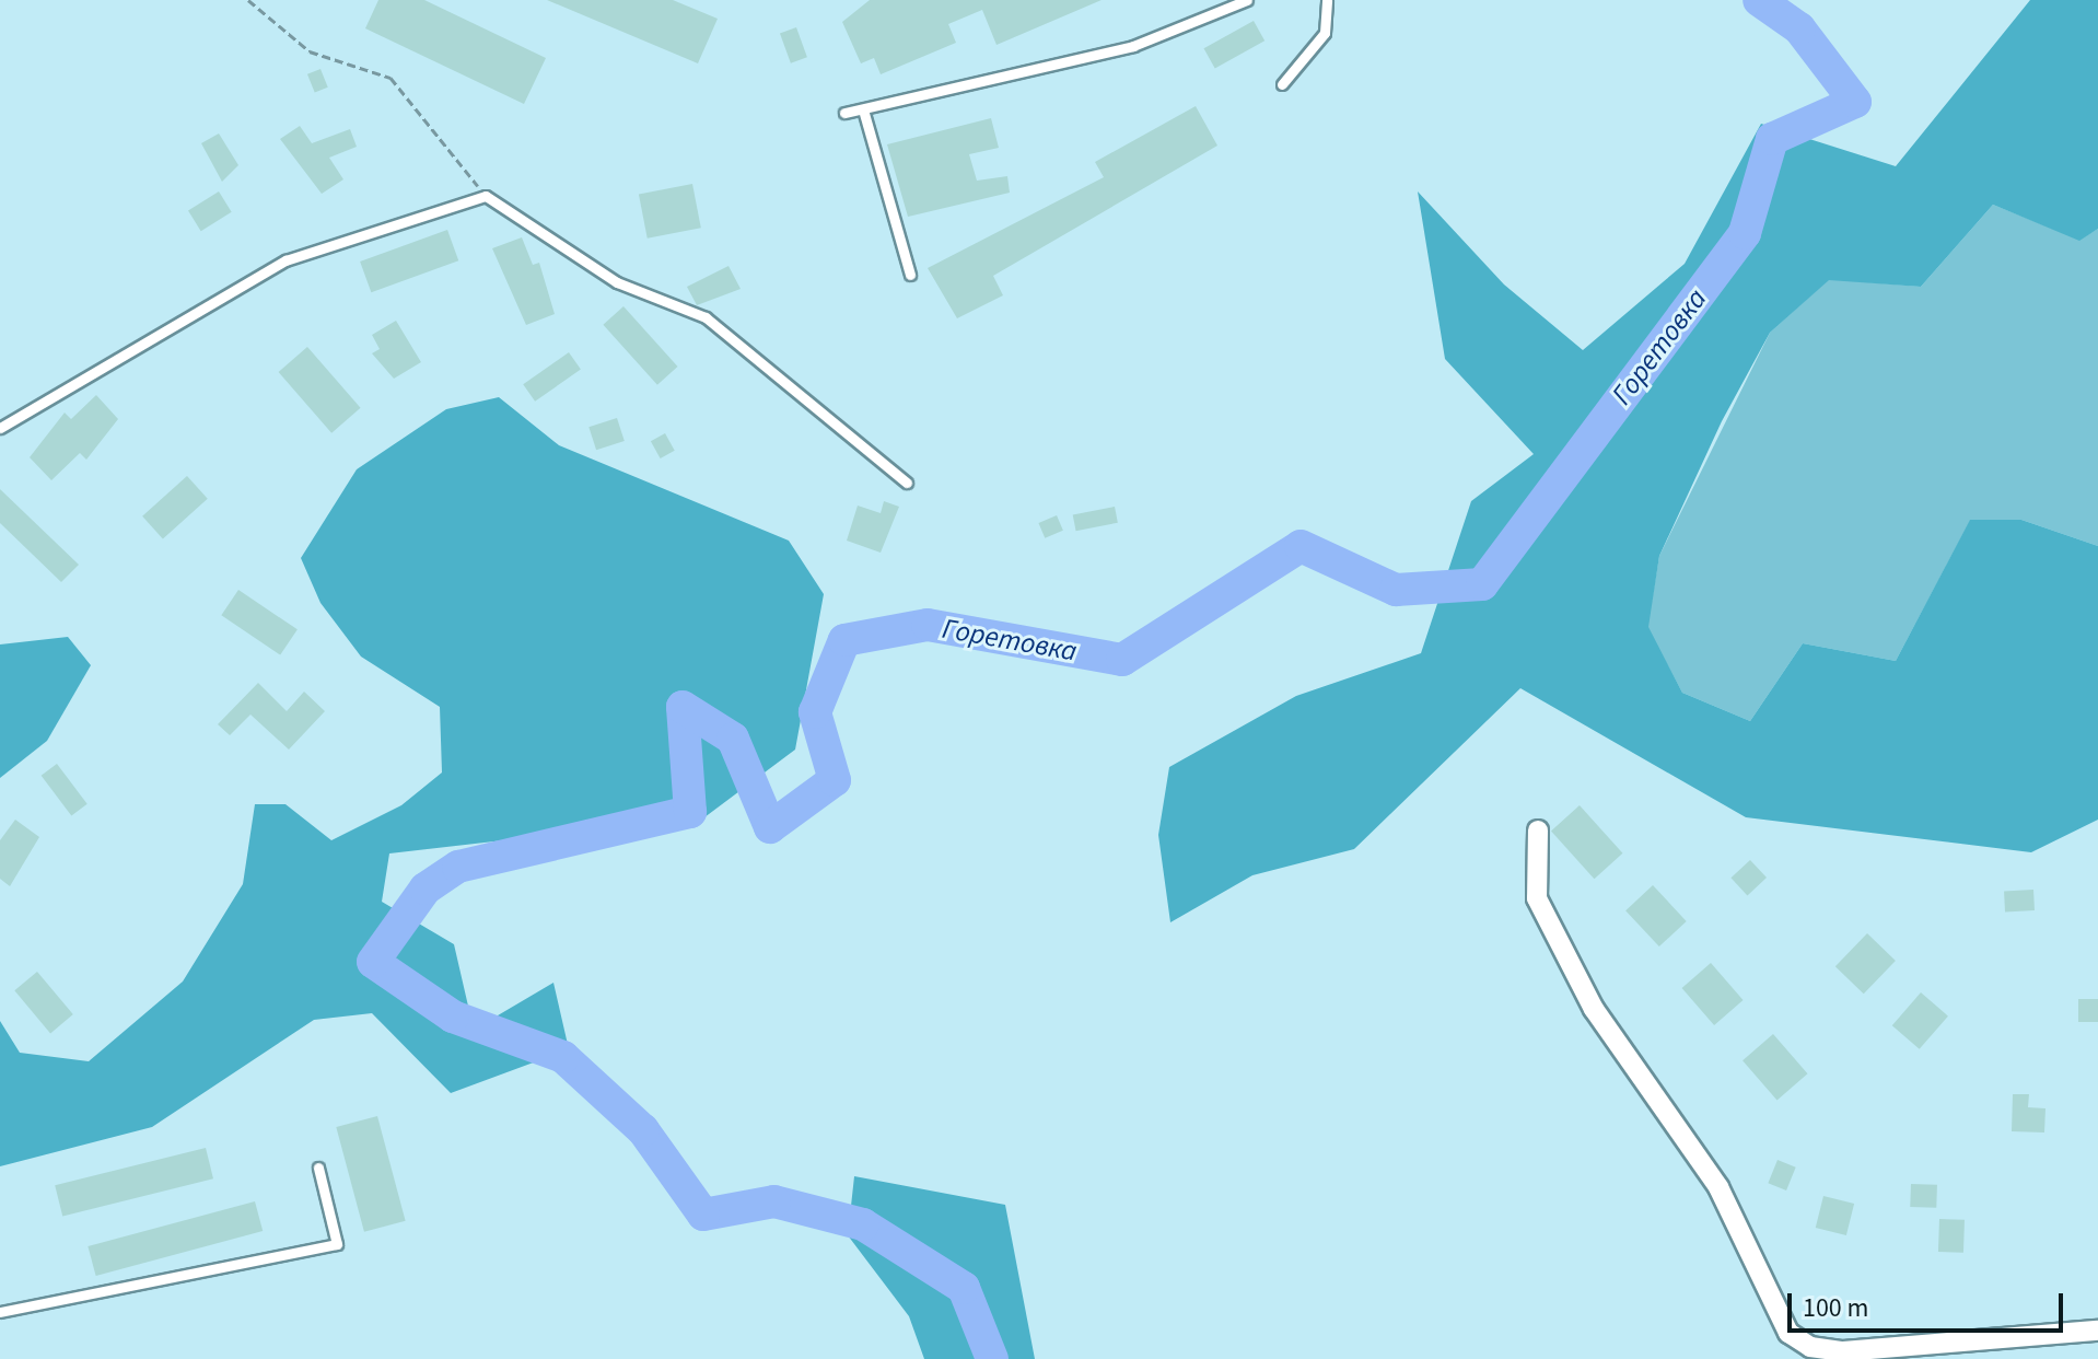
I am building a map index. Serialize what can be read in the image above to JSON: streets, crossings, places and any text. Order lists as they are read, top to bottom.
{
  "water": ["Горетовка"],
  "scale_bar": "100 m"
}
